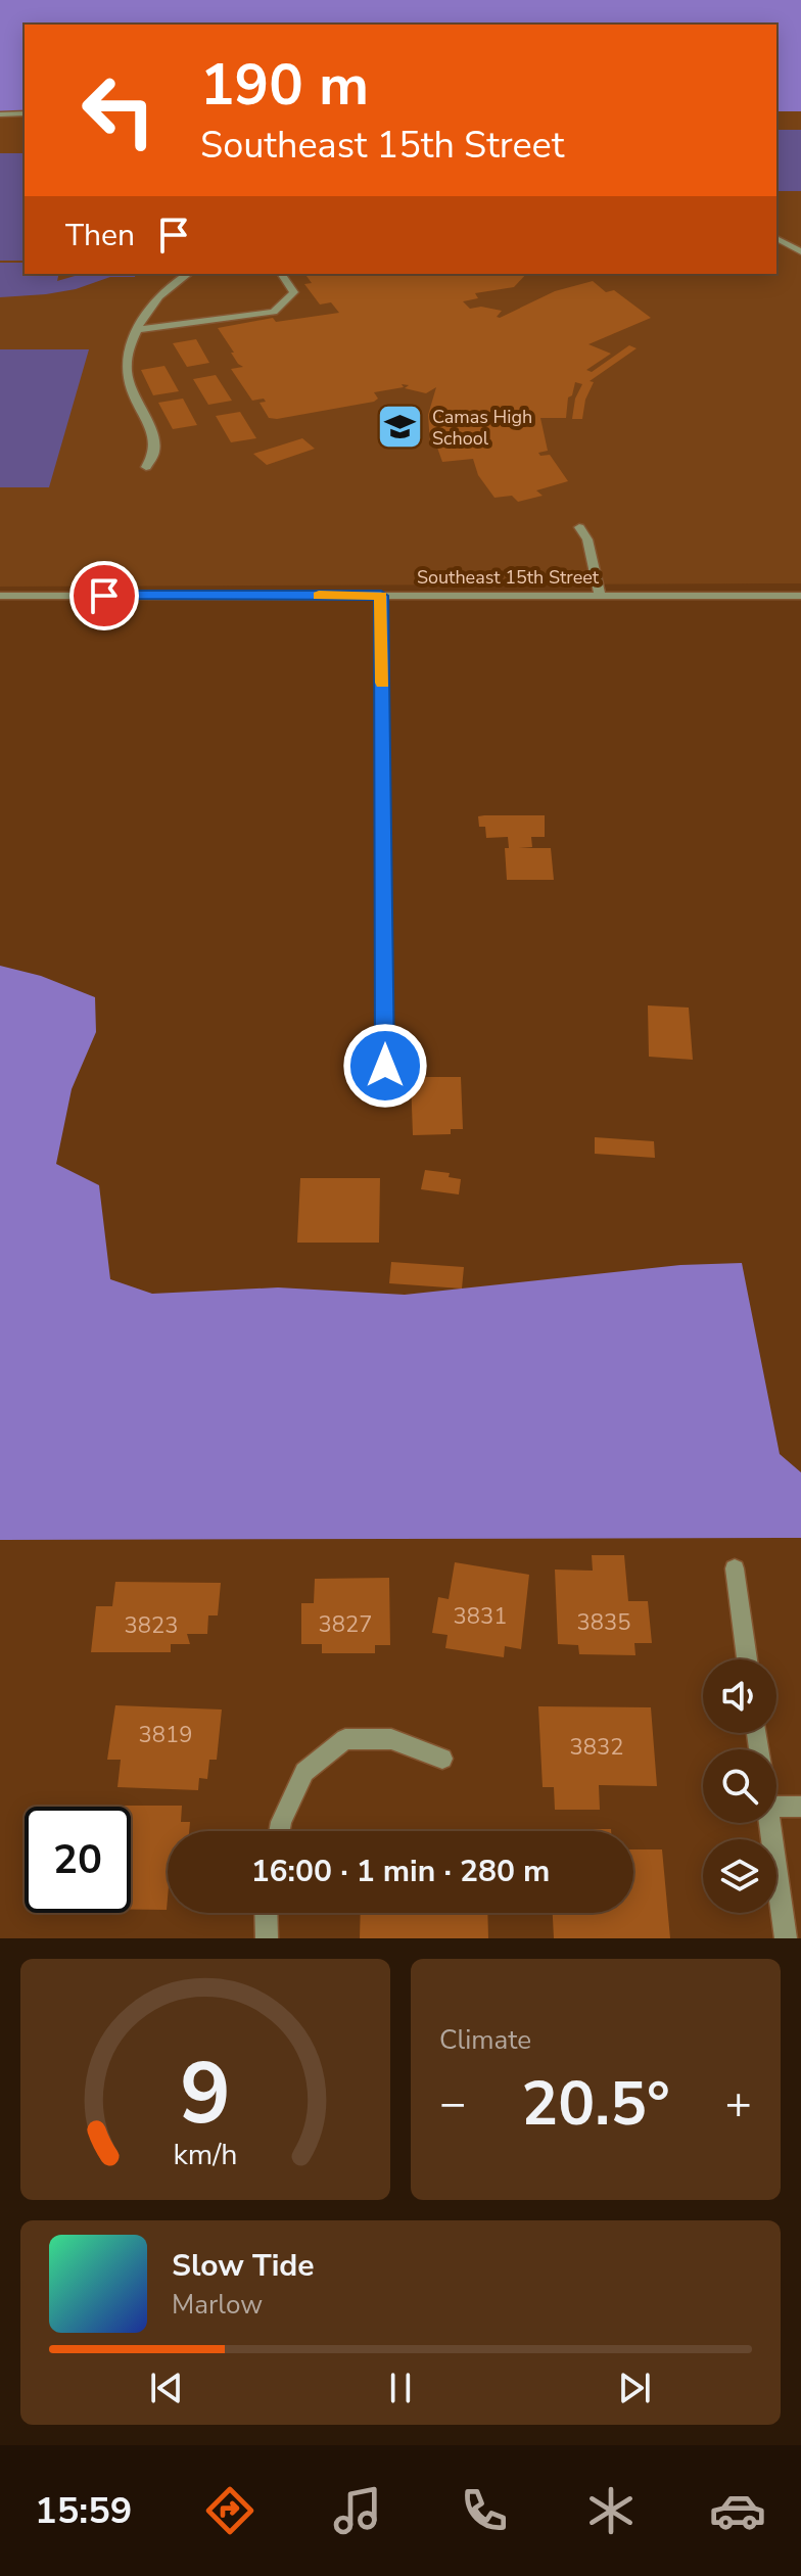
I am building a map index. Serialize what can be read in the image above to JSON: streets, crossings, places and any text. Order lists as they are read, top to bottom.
{
  "streets": {
    "street": ["Southeast 15th Street"]
  },
  "places": {
    "school or university": ["Camas High School"]
  },
  "house_numbers": [
    "3831",
    "3835",
    "3827",
    "3823",
    "3819",
    "3832"
  ],
  "page": {
    "turn": ["190 m", "Southeast 15th Street"],
    "then": "Then",
    "limit": "20",
    "trip": "16:00 · 1 min · 280 m",
    "tile": "Climate",
    "heat": ["−", "20.5°", "+"],
    "song": ["Slow Tide", "Marlow"],
    "tabs": "15:59",
    "gauge": ["9", "km/h"]
  }
}
